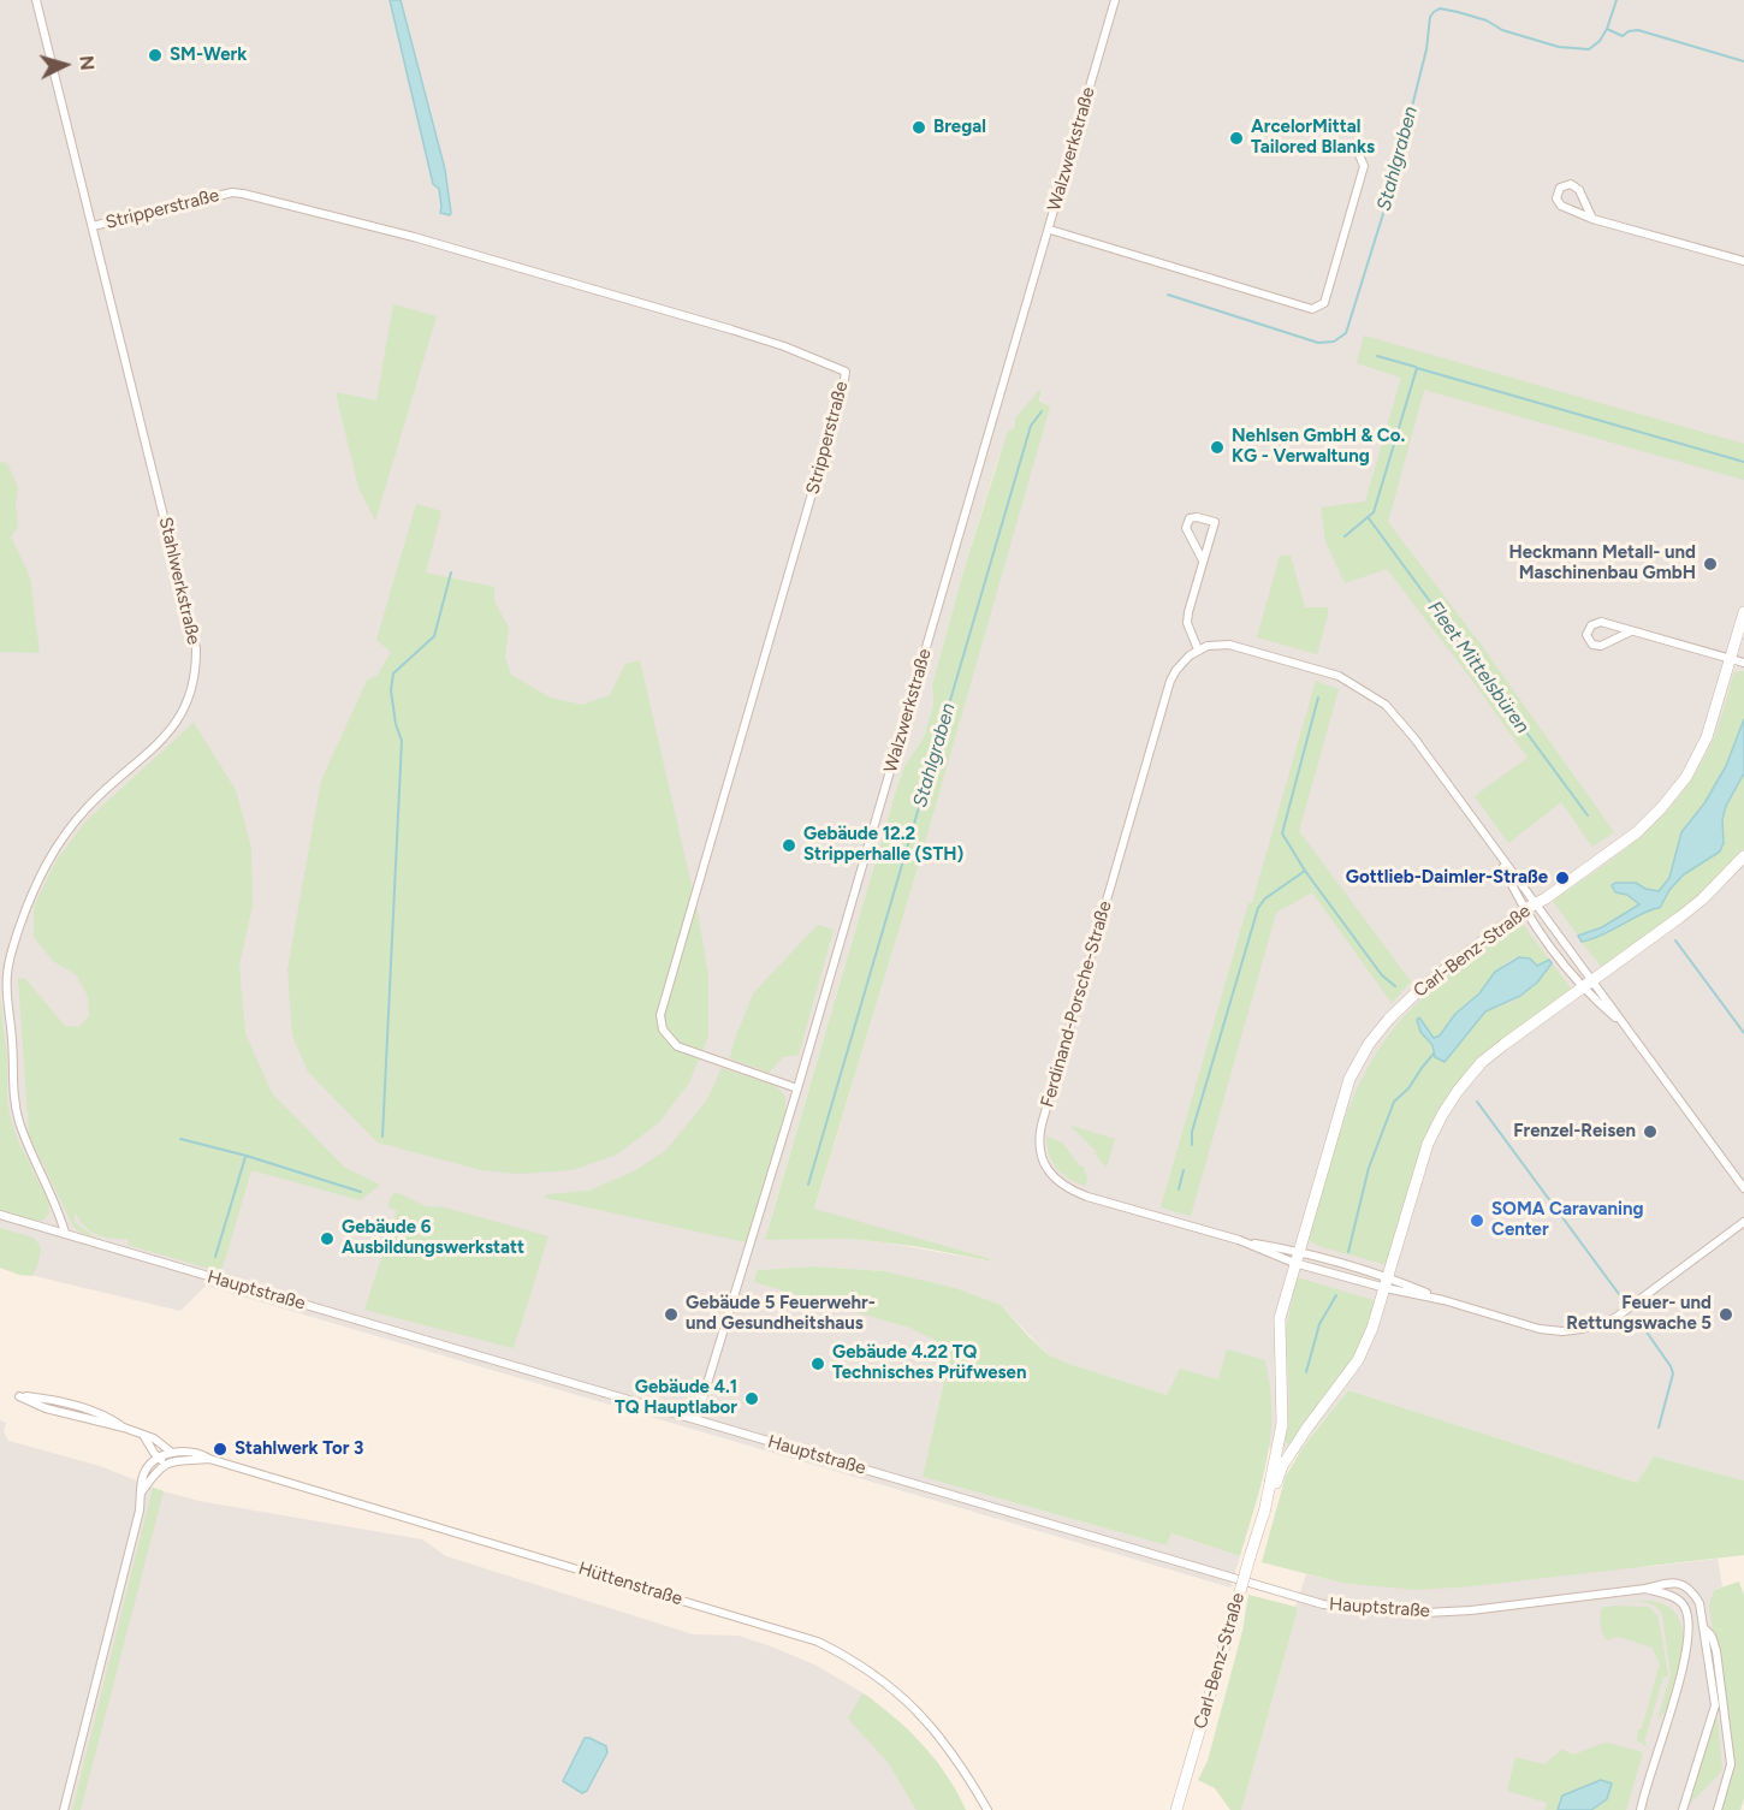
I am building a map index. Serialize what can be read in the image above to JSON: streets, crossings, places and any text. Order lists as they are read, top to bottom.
{
  "streets": {
    "street": [
      "Walzwerkstraße",
      "Stripperstraße",
      "Stahlwerkstraße",
      "Carl-Benz-Straße",
      "Ferdinand-Porsche-Straße",
      "Hauptstraße",
      "Hüttenstraße"
    ]
  },
  "crossings": [
    ["Walzwerkstraße", "Stripperstraße"],
    ["Walzwerkstraße", "Hauptstraße"],
    ["Stripperstraße", "Stahlwerkstraße"],
    ["Stahlwerkstraße", "Hauptstraße"],
    ["Carl-Benz-Straße", "Ferdinand-Porsche-Straße"]
  ],
  "water": ["Stahlgraben", "Fleet Mittelsbüren"],
  "places": [
    "SM-Werk",
    "Bregal",
    "ArcelorMittal Tailored Blanks",
    "Nehlsen GmbH & Co. KG - Verwaltung",
    "Heckmann Metall- und Maschinenbau GmbH",
    "Gebäude 12.2 Stripperhalle (STH)",
    "Gottlieb-Daimler-Straße",
    "Frenzel-Reisen",
    "SOMA Caravaning Center",
    "Gebäude 6 Ausbildungswerkstatt",
    "Gebäude 5 Feuerwehr- und Gesundheitshaus",
    "Feuer- und Rettungswache 5",
    "Gebäude 4.22 TQ Technisches Prüfwesen",
    "Gebäude 4.1 TQ Hauptlabor",
    "Stahlwerk Tor 3"
  ],
  "north": "right"
}
